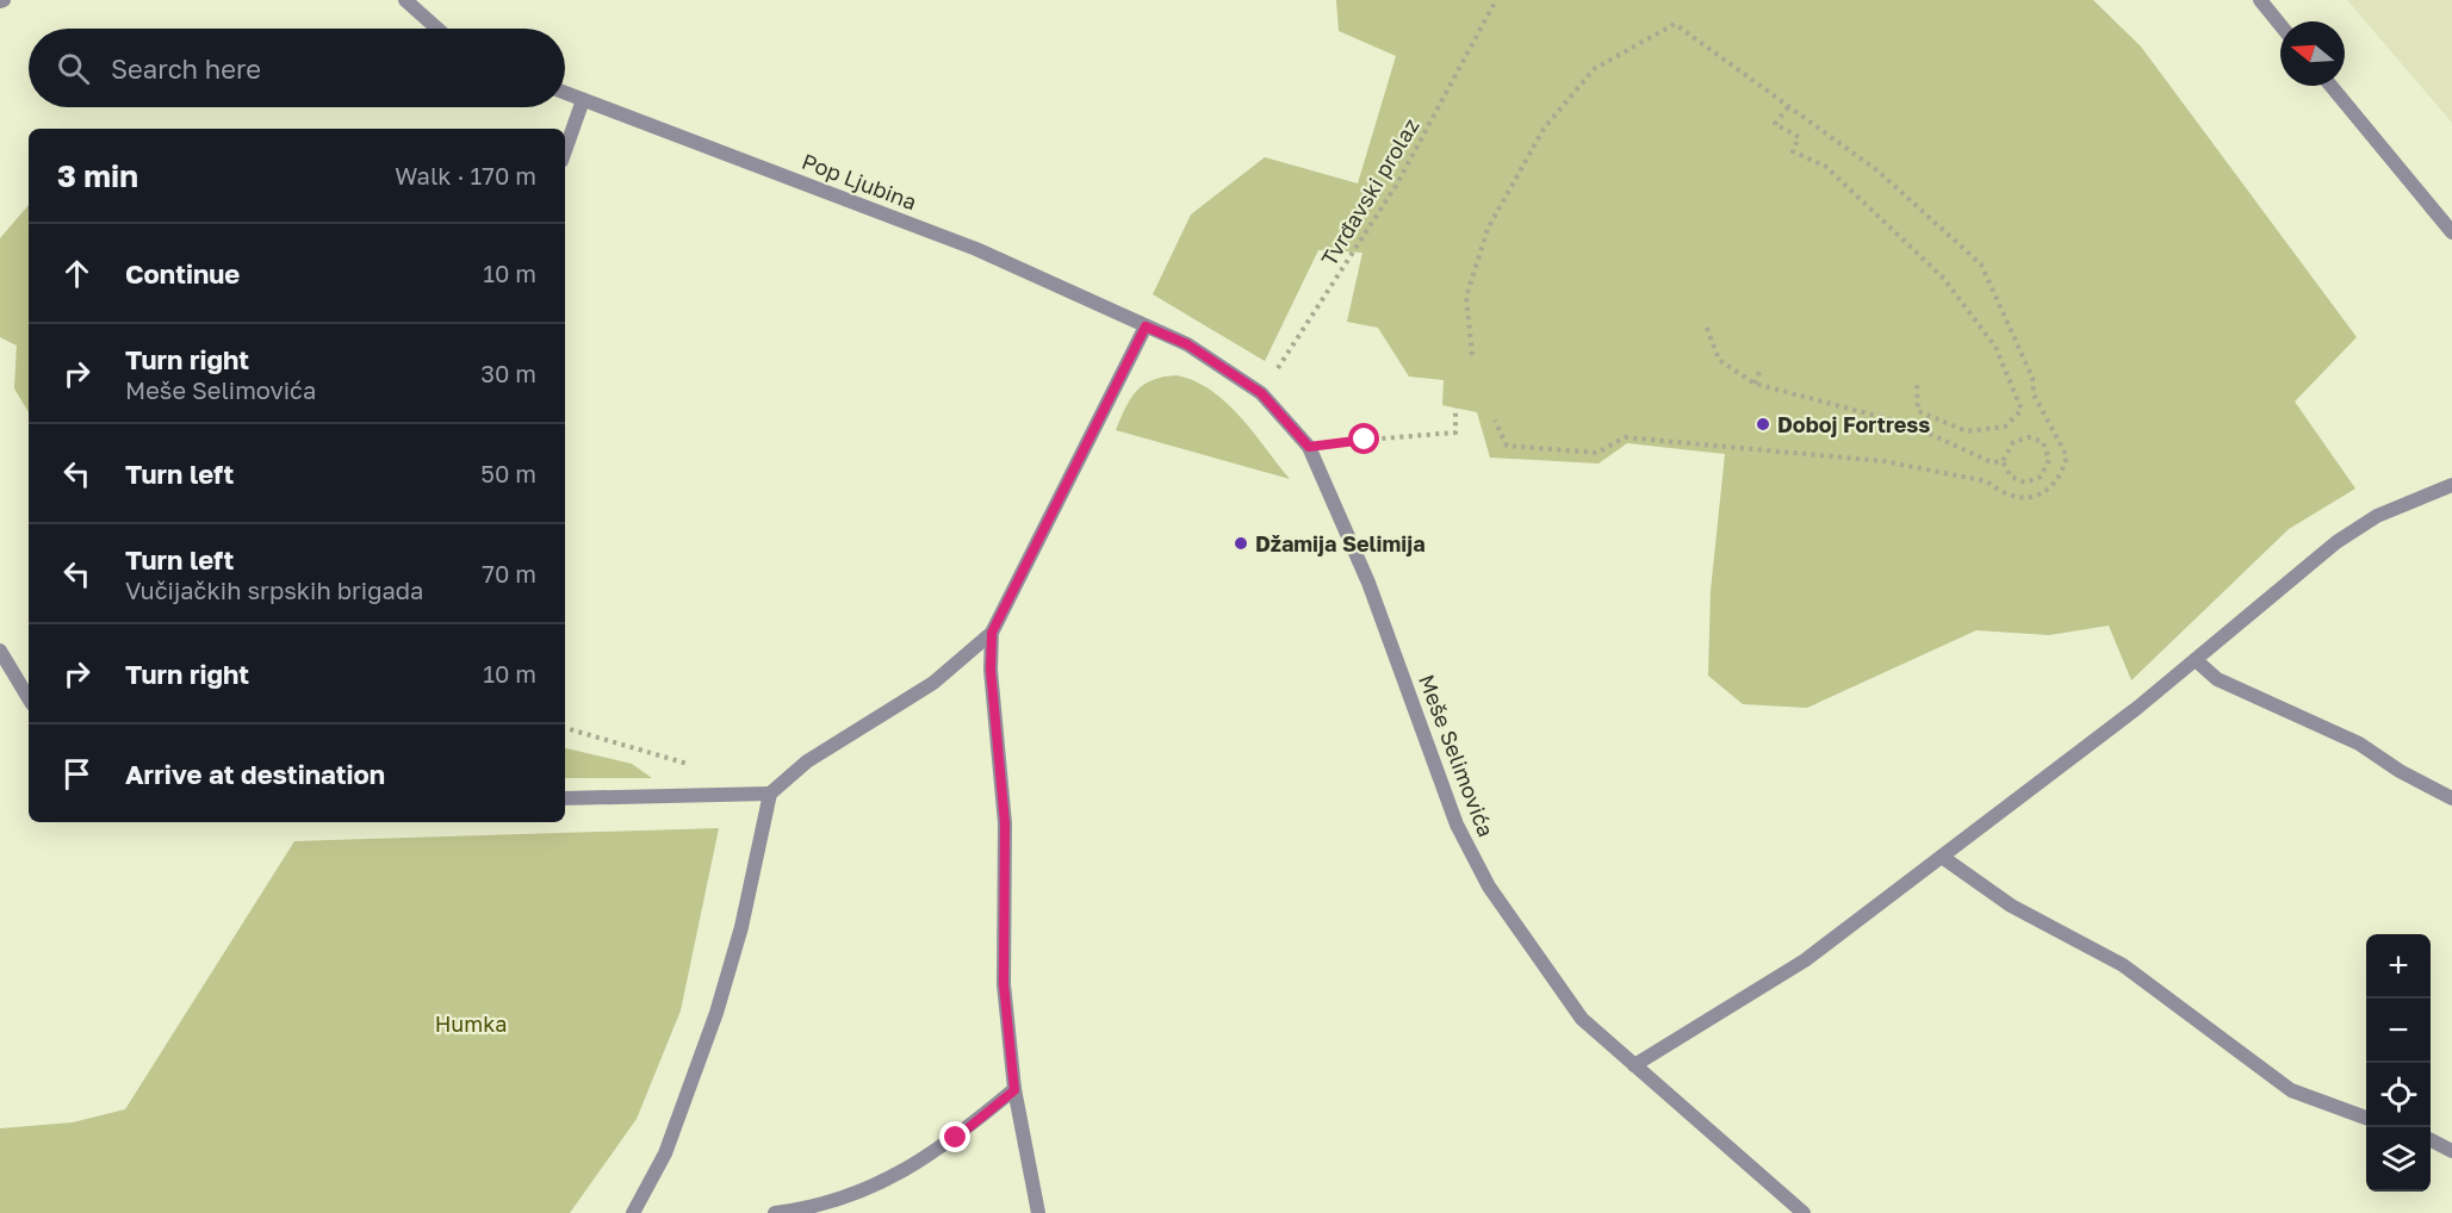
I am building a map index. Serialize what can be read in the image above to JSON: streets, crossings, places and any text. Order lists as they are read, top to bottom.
{
  "streets": {
    "street": ["Pop Ljubina", "Meše Selimovića"],
    "path": ["Tvrđavski prolaz"]
  },
  "crossings": [
    ["Pop Ljubina", "Meše Selimovića"],
    ["Tvrđavski prolaz", "Meše Selimovića"]
  ],
  "parks": ["Humka"],
  "places": ["Doboj Fortress", "Džamija Selimija"],
  "north": "left",
  "page": {
    "search": "Search here",
    "heading": ["3 min", "Walk · 170 m"],
    "list": [
      ["Continue", "10 m"],
      ["Turn right", "Meše Selimovića", "30 m"],
      ["Turn left", "50 m"],
      ["Turn left", "Vučijačkih srpskih brigada", "70 m"],
      ["Turn right", "10 m"],
      "Arrive at destination"
    ],
    "map_buttons": ["+", "−"]
  }
}
